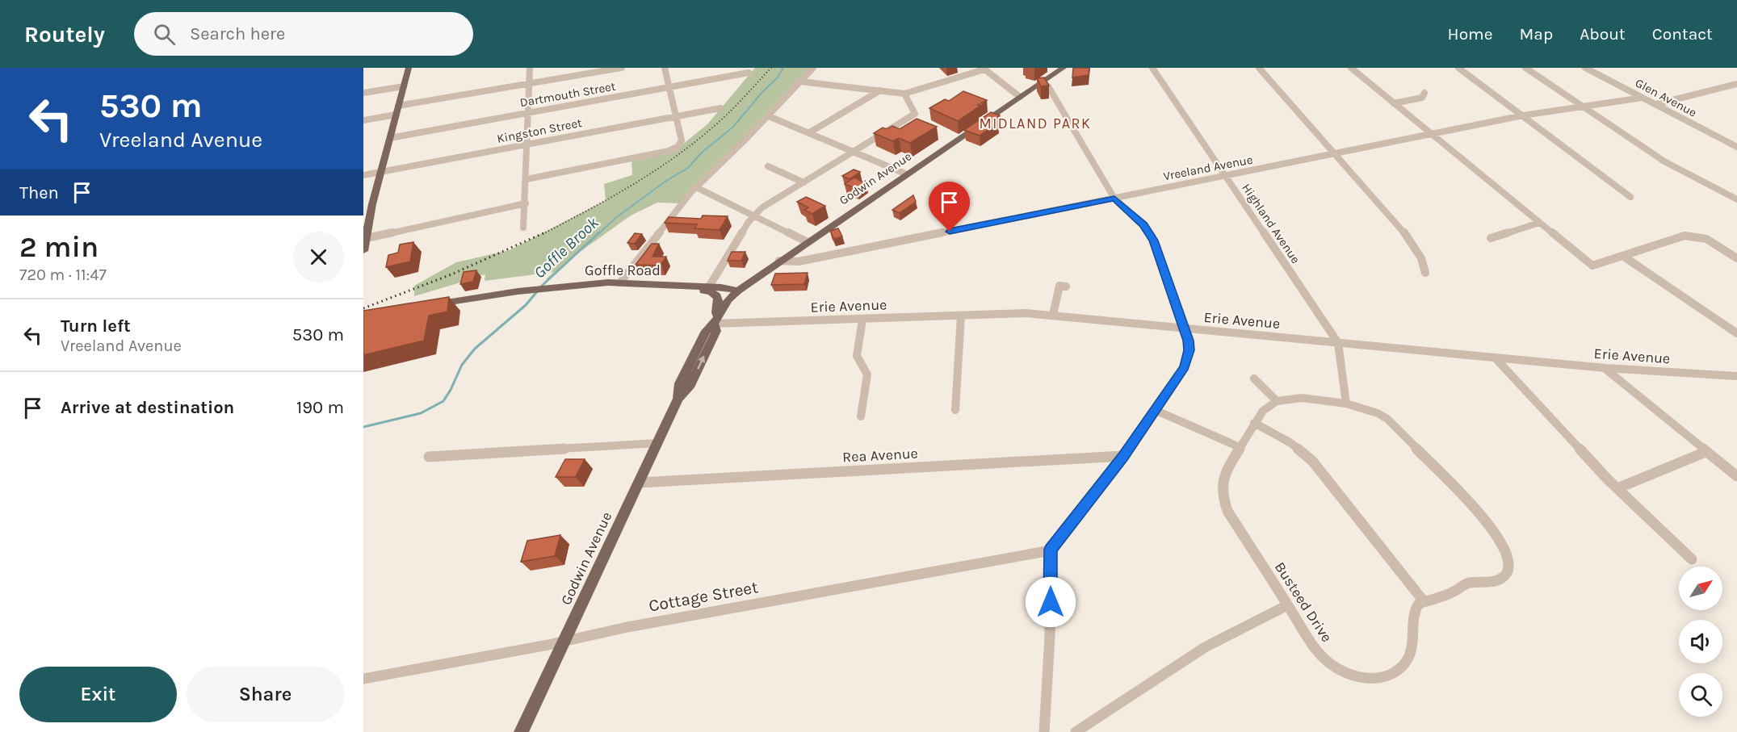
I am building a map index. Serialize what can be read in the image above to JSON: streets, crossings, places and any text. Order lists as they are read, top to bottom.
{
  "streets": {
    "main road": ["Godwin Avenue", "Goffle Road"],
    "street": [
      "Dartmouth Street",
      "Glen Avenue",
      "Kingston Street",
      "Vreeland Avenue",
      "Highland Avenue",
      "Erie Avenue",
      "Rea Avenue",
      "Cottage Street",
      "Busteed Drive"
    ]
  },
  "crossings": [
    ["Glen Avenue", "Vreeland Avenue"],
    ["Vreeland Avenue", "Godwin Avenue"],
    ["Vreeland Avenue", "Highland Avenue"],
    ["Godwin Avenue", "Goffle Road"],
    ["Godwin Avenue", "Erie Avenue"],
    ["Godwin Avenue", "Rea Avenue"],
    ["Godwin Avenue", "Cottage Street"],
    ["Highland Avenue", "Erie Avenue"]
  ],
  "districts": ["MIDLAND PARK"],
  "water": ["Goffle Brook"],
  "north": "top right",
  "page": {
    "header": "Routely",
    "search": "Search here",
    "nav": [
      "Home",
      "Map",
      "About",
      "Contact"
    ],
    "turn": ["530 m", "Vreeland Avenue"],
    "then": "Then",
    "heading": ["2 min", "720 m · 11:47"],
    "list": [
      {
        "name": "Turn left",
        "note": "Vreeland Avenue",
        "value": "530 m"
      },
      {
        "name": "Arrive at destination",
        "value": "190 m"
      }
    ],
    "buttons": ["Exit", "Share"]
  }
}
